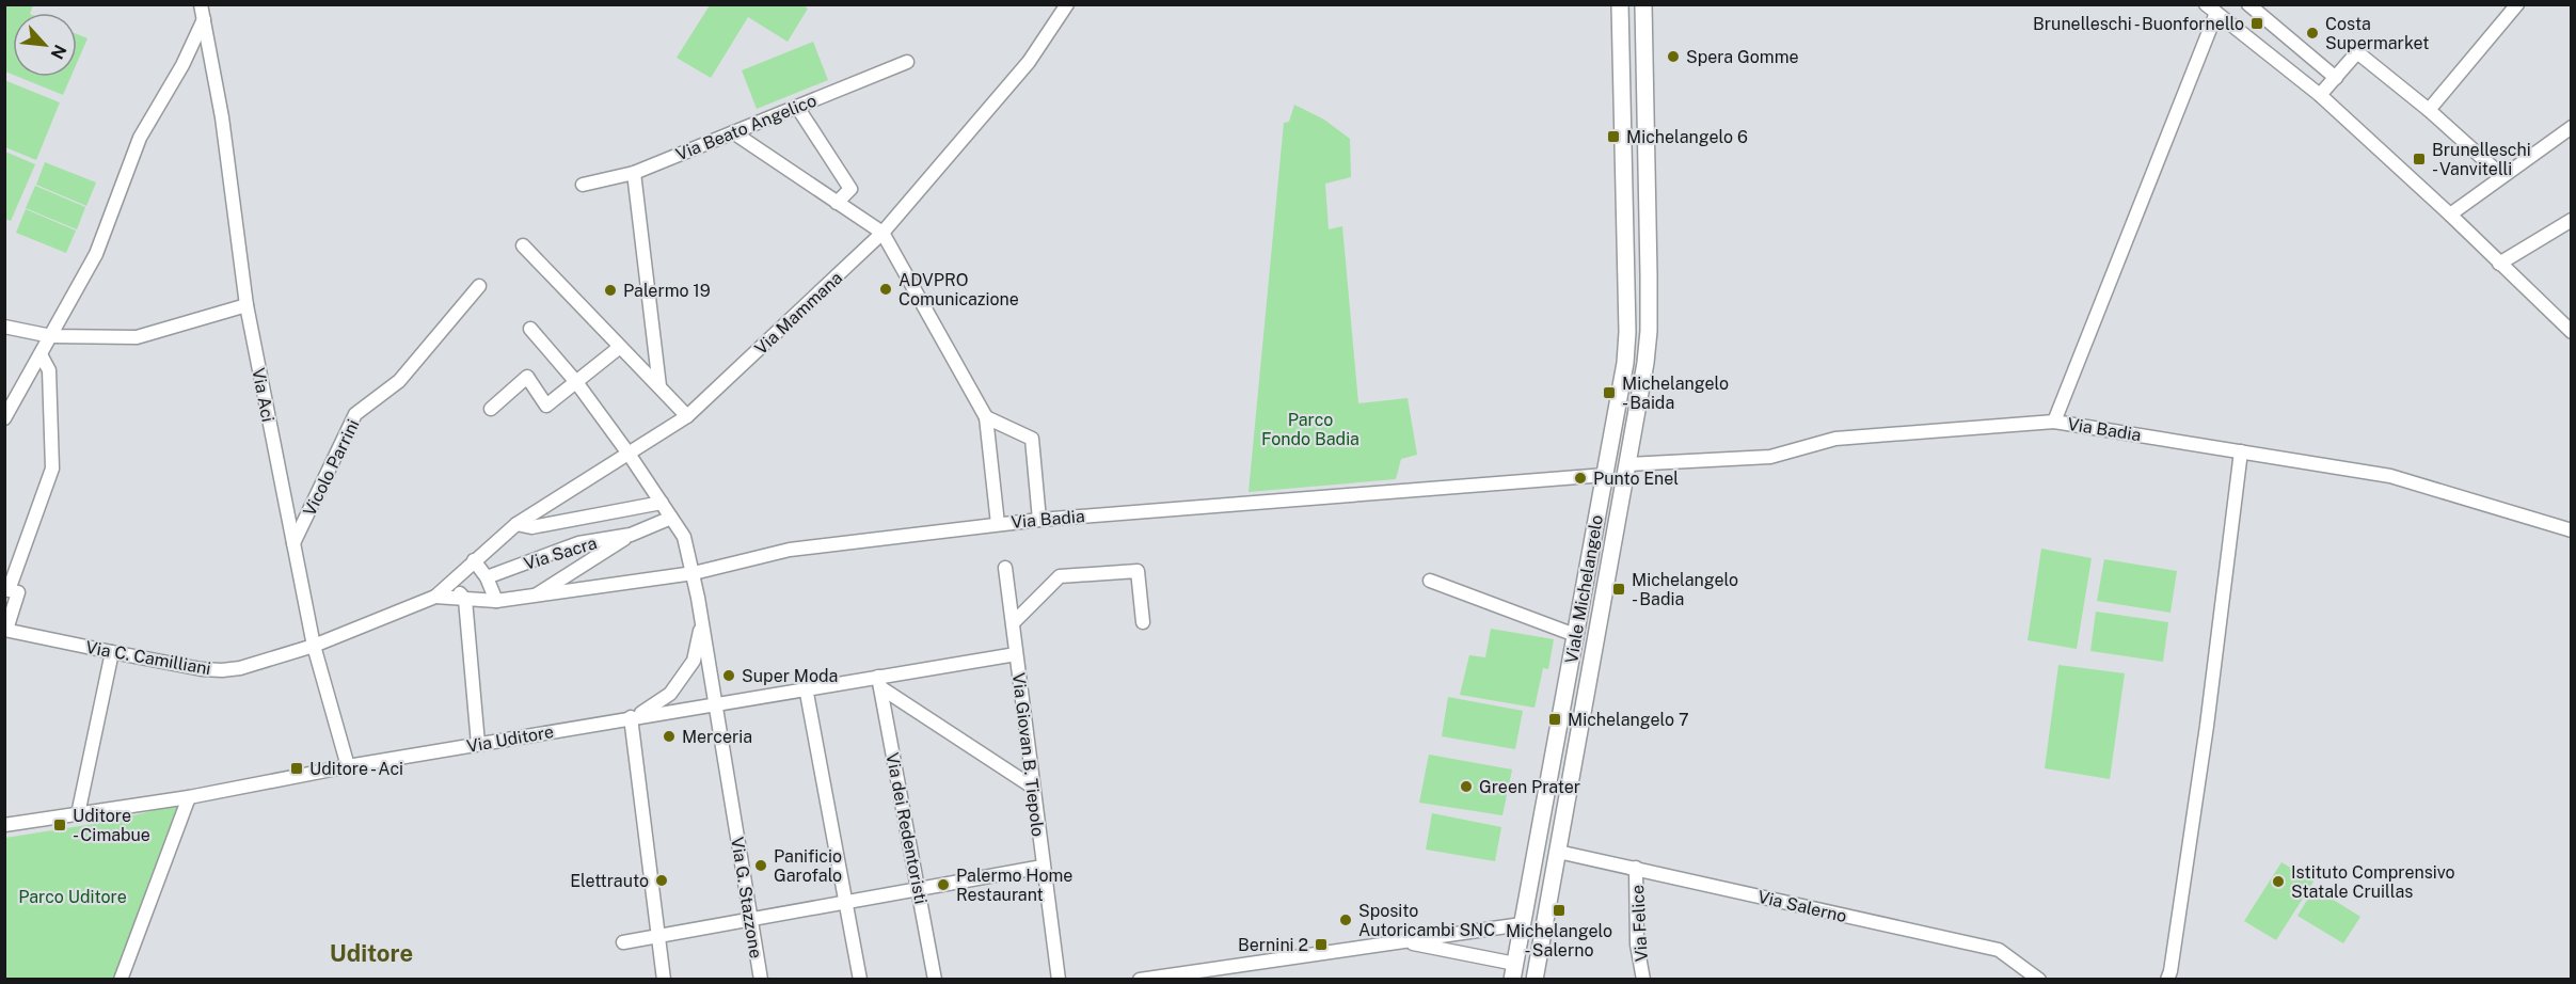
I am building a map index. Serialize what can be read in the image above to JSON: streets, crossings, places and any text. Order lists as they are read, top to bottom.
{
  "streets": {
    "street": [
      "Via Beato Angelico",
      "Via Mammana",
      "Via Aci",
      "Via Badia",
      "Vicolo Parrini",
      "Via Sacra",
      "Viale Michelangelo",
      "Via C. Camilliani",
      "Via Uditore",
      "Via Giovan B. Tiepolo",
      "Via dei Redentoristi",
      "Via G. Stazzone",
      "Via Salerno",
      "Via Felice"
    ]
  },
  "crossings": [
    ["Via Mammana", "Via Badia"],
    ["Via Mammana", "Via C. Camilliani"],
    ["Via Mammana", "Via G. Stazzone"],
    ["Via Aci", "Vicolo Parrini"],
    ["Via Aci", "Via C. Camilliani"],
    ["Via Aci", "Via Uditore"],
    ["Via Badia", "Viale Michelangelo"],
    ["Via Badia", "Via C. Camilliani"],
    ["Via Badia", "Via G. Stazzone"],
    ["Via Sacra", "Via G. Stazzone"],
    ["Viale Michelangelo", "Via Salerno"],
    ["Via Uditore", "Via Giovan B. Tiepolo"],
    ["Via Uditore", "Via dei Redentoristi"],
    ["Via Uditore", "Via G. Stazzone"],
    ["Via Salerno", "Via Felice"]
  ],
  "districts": ["Uditore"],
  "parks": ["Parco Fondo Badia", "Parco Uditore"],
  "places": {
    "transit": [
      "Brunelleschi - Buonfornello",
      "Michelangelo 6",
      "Brunelleschi - Vanvitelli",
      "Michelangelo - Baida",
      "Michelangelo - Badia",
      "Michelangelo 7",
      "Uditore - Aci",
      "Uditore - Cimabue",
      "Michelangelo - Salerno",
      "Bernini 2"
    ],
    "other": [
      "Costa Supermarket",
      "Spera Gomme",
      "ADVPRO Comunicazione",
      "Palermo 19",
      "Punto Enel",
      "Super Moda",
      "Merceria",
      "Green Prater",
      "Panificio Garofalo",
      "Elettrauto",
      "Istituto Comprensivo Statale Cruillas",
      "Palermo Home Restaurant",
      "Sposito Autoricambi SNC"
    ]
  },
  "north": "bottom right"
}
